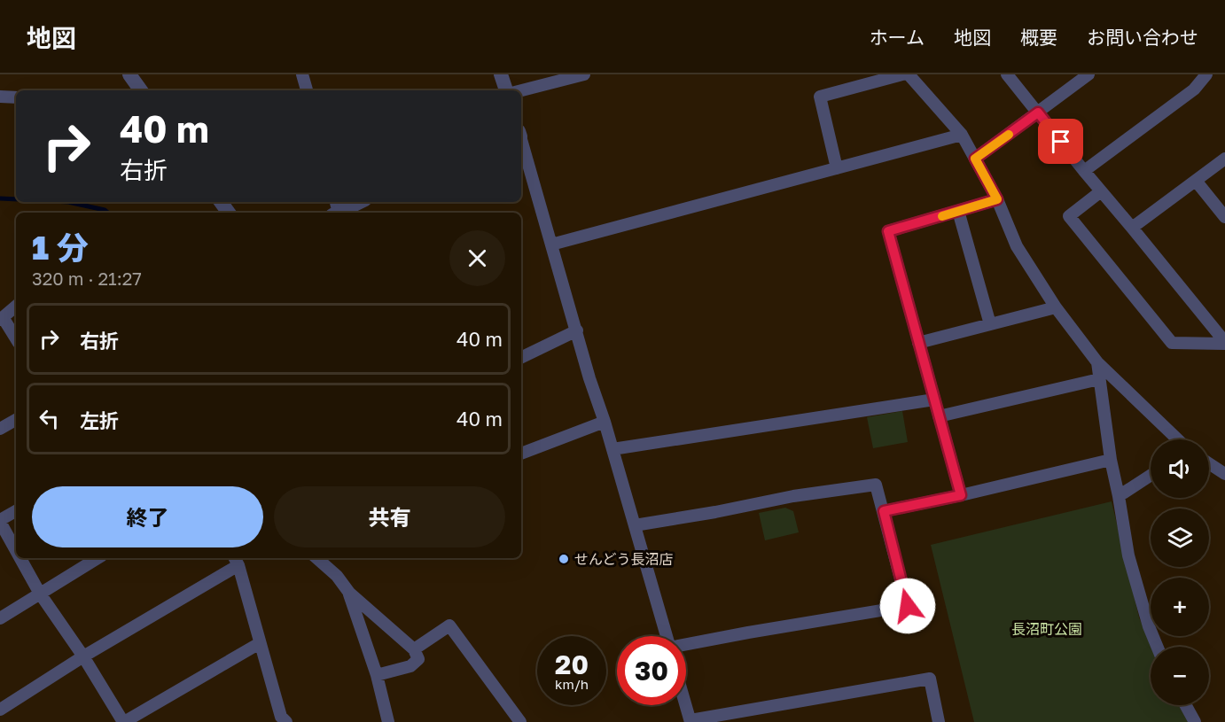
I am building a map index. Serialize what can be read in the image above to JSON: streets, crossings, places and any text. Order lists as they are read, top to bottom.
{
  "parks": ["長沼町公園"],
  "places": ["せんどう長沼店"],
  "page": {
    "header": "地図",
    "nav": [
      "ホーム",
      "地図",
      "概要",
      "お問い合わせ"
    ],
    "turn": ["40 m", "右折"],
    "heading": ["1 分", "320 m · 21:27"],
    "list": [
      {
        "name": "右折",
        "value": "40 m"
      },
      {
        "name": "左折",
        "value": "40 m"
      }
    ],
    "map_buttons": ["+", "−"],
    "buttons": ["終了", "共有"],
    "speed": "20 km/h",
    "limit": "30"
  }
}
